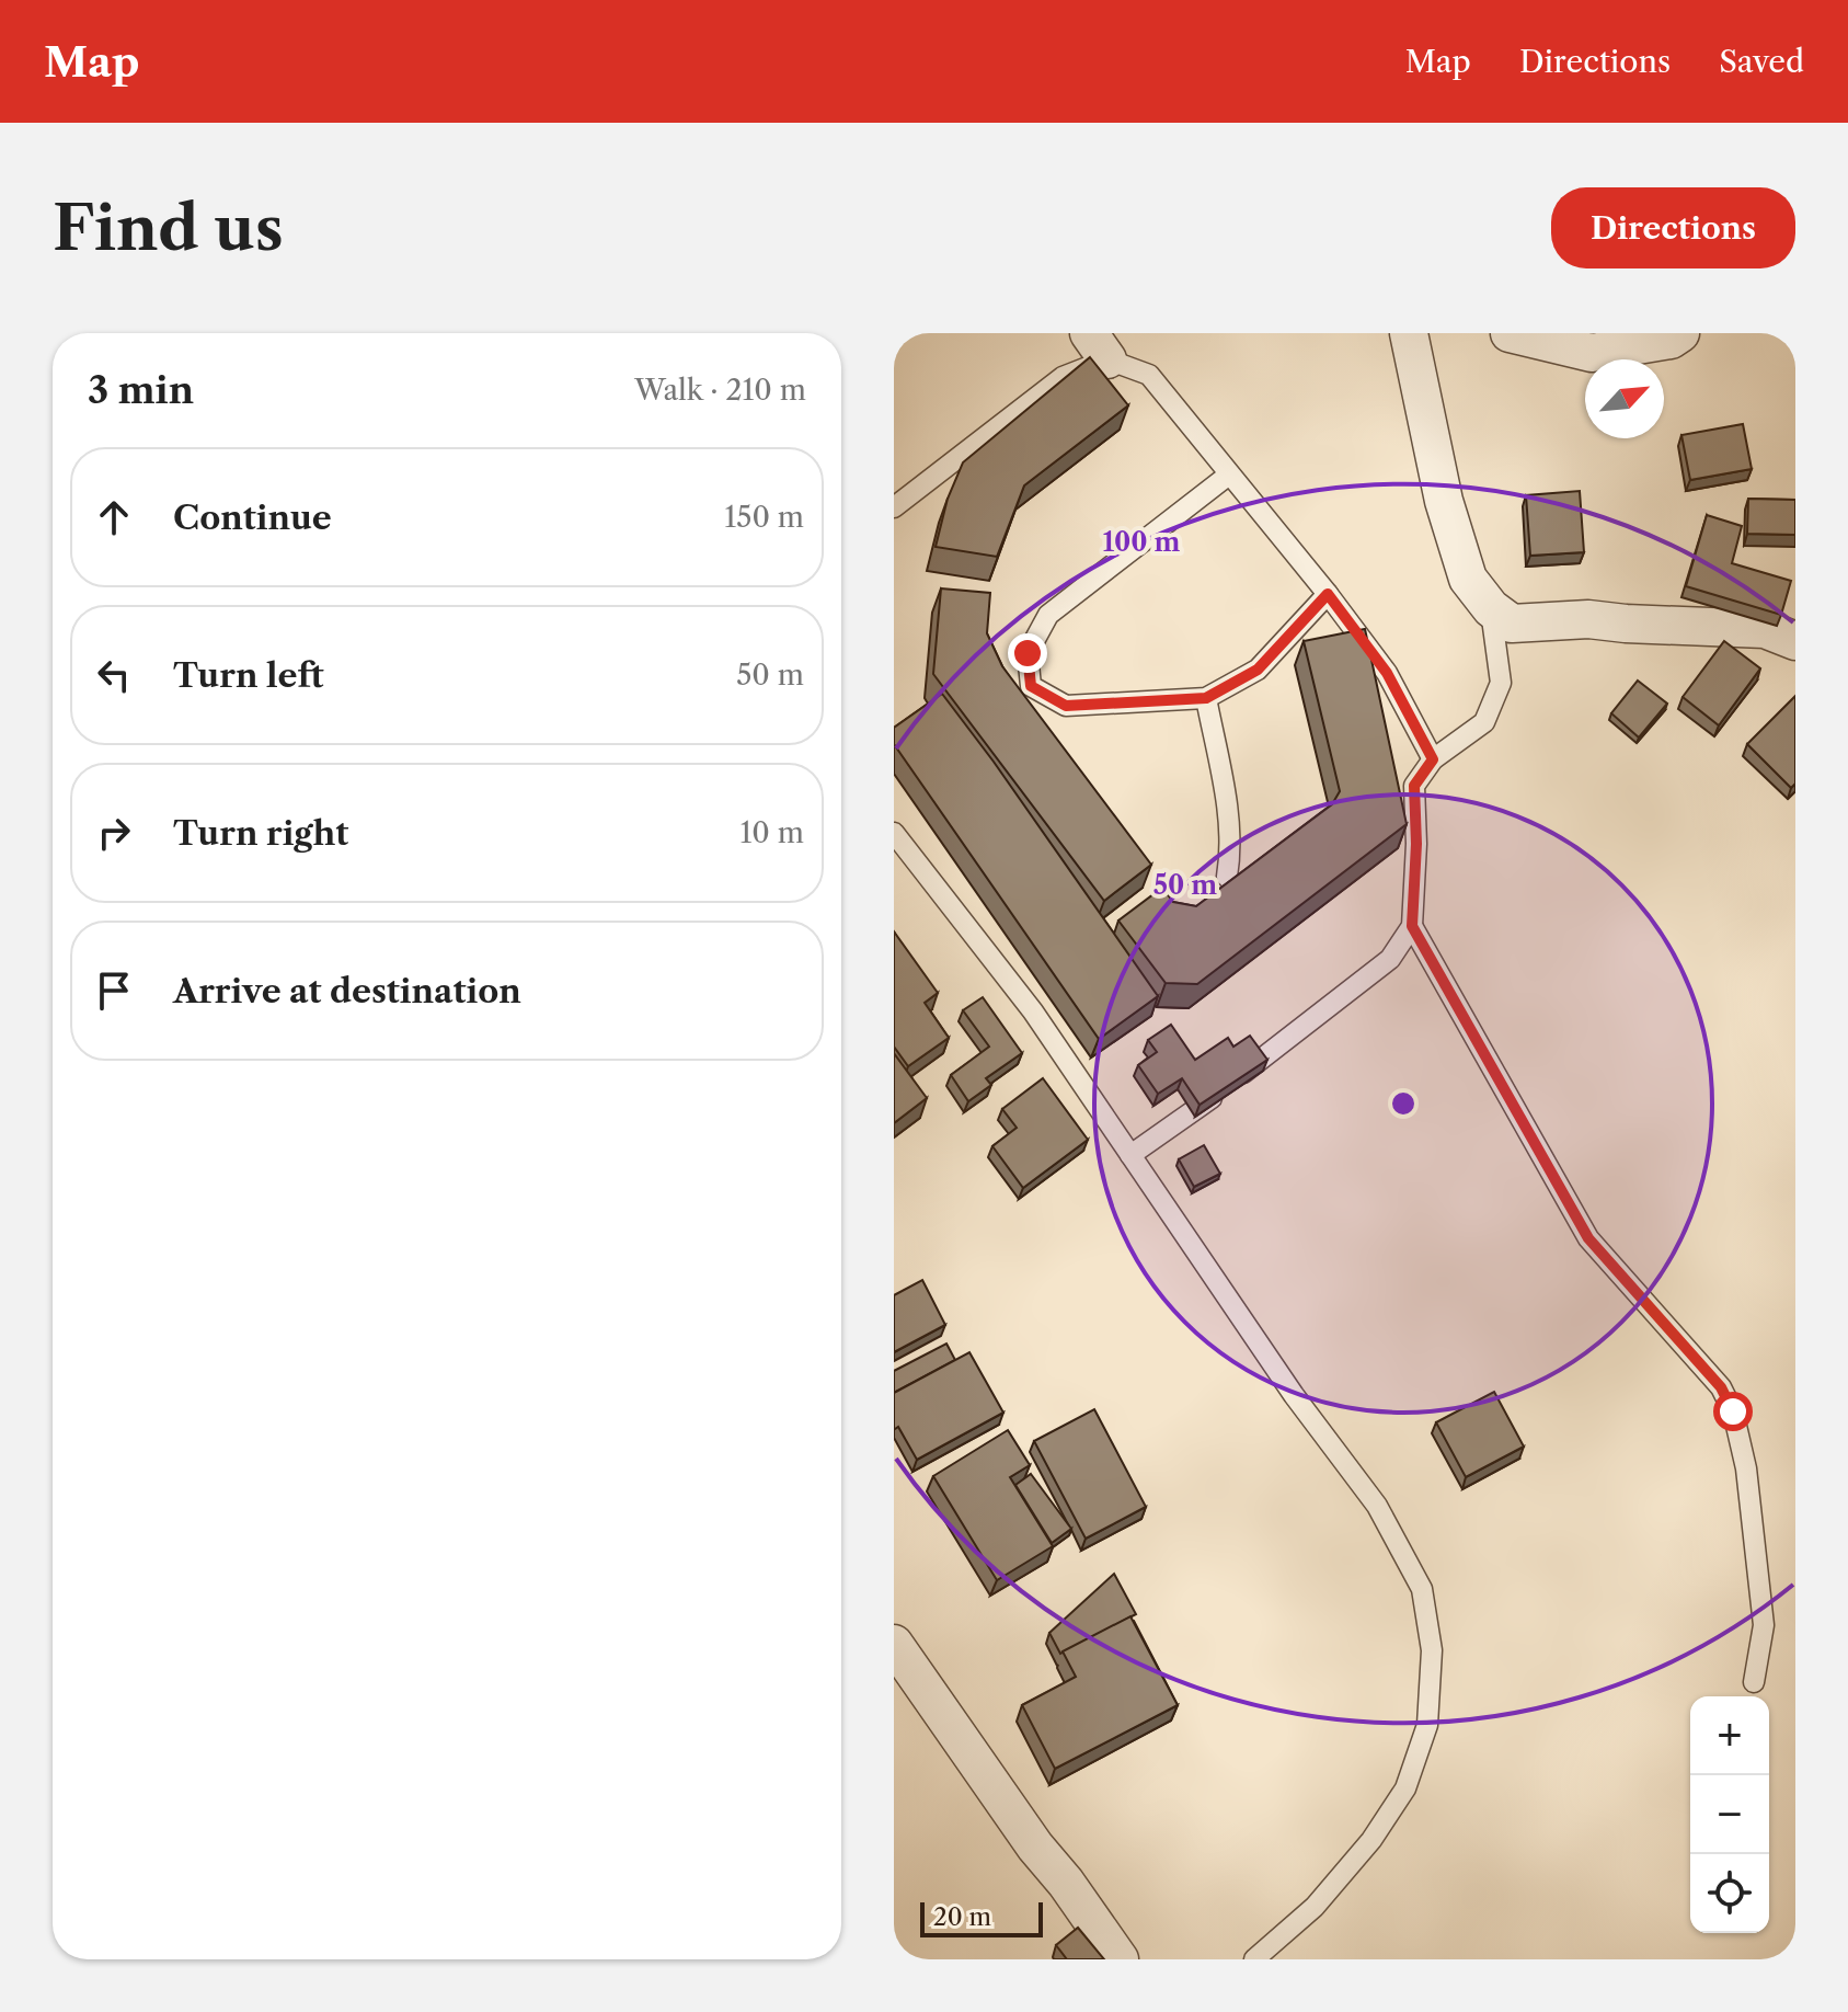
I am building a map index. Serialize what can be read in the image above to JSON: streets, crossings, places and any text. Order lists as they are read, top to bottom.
{
  "scale_bar": "20 m",
  "north": "top right",
  "page": {
    "header": "Map",
    "nav": ["Map", "Directions", "Saved"],
    "buttons": "Directions",
    "title": "Find us",
    "heading": ["3 min", "Walk · 210 m"],
    "list": [
      ["Continue", "150 m"],
      ["Turn left", "50 m"],
      ["Turn right", "10 m"],
      "Arrive at destination"
    ],
    "map_buttons": ["+", "−"],
    "scale": "20 m"
  },
  "rings": ["100 m", "50 m"]
}
